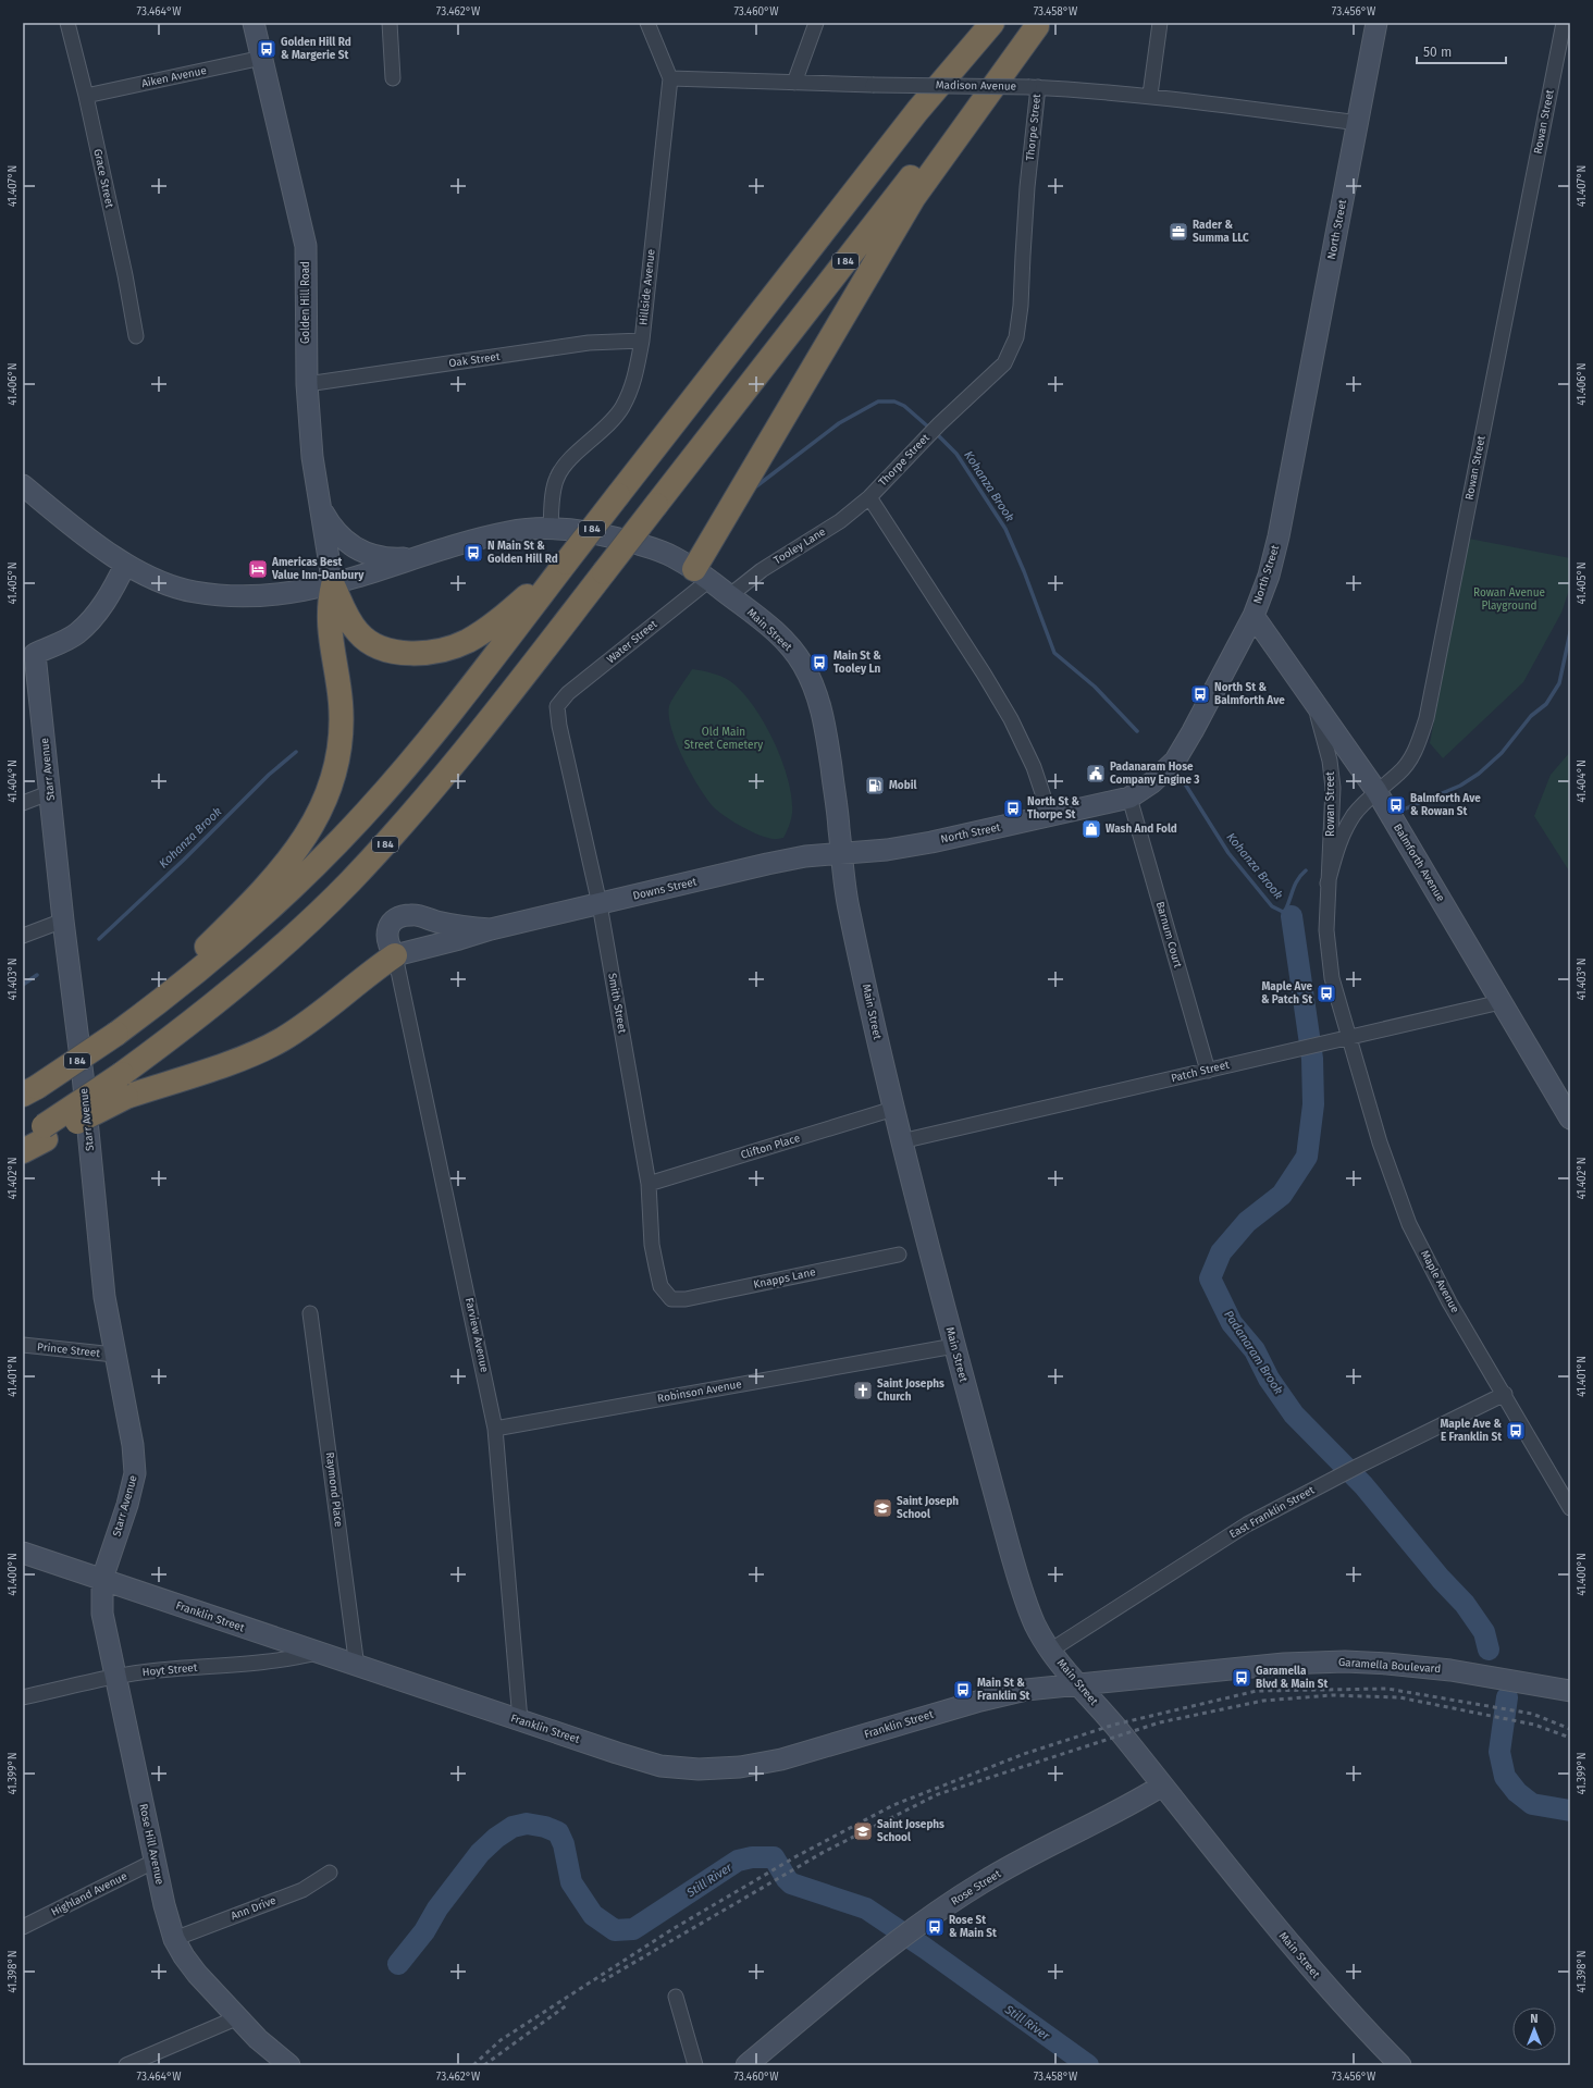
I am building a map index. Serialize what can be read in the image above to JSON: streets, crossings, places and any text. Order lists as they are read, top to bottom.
{
  "streets": {
    "highway": ["I 84"],
    "main road": [
      "North Street",
      "Golden Hill Road",
      "Main Street",
      "Starr Avenue",
      "Balmforth Avenue",
      "Downs Street",
      "Franklin Street",
      "Garamella Boulevard",
      "Rose Hill Avenue",
      "Rose Street"
    ],
    "street": [
      "Aiken Avenue",
      "Madison Avenue",
      "Rowan Street",
      "Thorpe Street",
      "Grace Street",
      "Hillside Avenue",
      "Oak Street",
      "Tooley Lane",
      "Water Street",
      "Barnum Court",
      "Smith Street",
      "Patch Street",
      "Clifton Place",
      "Knapps Lane",
      "Maple Avenue",
      "Farview Avenue",
      "Prince Street",
      "Robinson Avenue",
      "Raymond Place",
      "East Franklin Street",
      "Hoyt Street",
      "Highland Avenue",
      "Ann Drive"
    ]
  },
  "crossings": [
    ["Aiken Avenue", "Grace Street"],
    ["Aiken Avenue", "Golden Hill Road"],
    ["Madison Avenue", "Thorpe Street"],
    ["Madison Avenue", "North Street"],
    ["Madison Avenue", "Hillside Avenue"],
    ["Rowan Street", "Balmforth Avenue"],
    ["Rowan Street", "Patch Street"],
    ["Rowan Street", "Maple Avenue"],
    ["Thorpe Street", "Tooley Lane"],
    ["North Street", "Main Street"],
    ["North Street", "Balmforth Avenue"],
    ["North Street", "Downs Street"],
    ["North Street", "Barnum Court"],
    ["Hillside Avenue", "Oak Street"],
    ["Hillside Avenue", "Main Street"],
    ["Golden Hill Road", "Oak Street"],
    ["Golden Hill Road", "Main Street"],
    ["Tooley Lane", "Main Street"],
    ["Main Street", "Water Street"],
    ["Main Street", "Downs Street"],
    ["Main Street", "Patch Street"],
    ["Main Street", "Clifton Place"],
    ["Main Street", "Robinson Avenue"],
    ["Main Street", "East Franklin Street"],
    ["Main Street", "Franklin Street"],
    ["Main Street", "Garamella Boulevard"],
    ["Main Street", "Rose Street"],
    ["Water Street", "Smith Street"],
    ["Starr Avenue", "Prince Street"],
    ["Starr Avenue", "Franklin Street"],
    ["Starr Avenue", "Rose Hill Avenue"],
    ["Balmforth Avenue", "Patch Street"],
    ["Downs Street", "Smith Street"],
    ["Downs Street", "Farview Avenue"],
    ["Barnum Court", "Patch Street"],
    ["Smith Street", "Clifton Place"],
    ["Smith Street", "Knapps Lane"],
    ["Patch Street", "Maple Avenue"],
    ["Maple Avenue", "East Franklin Street"],
    ["Farview Avenue", "Robinson Avenue"],
    ["Farview Avenue", "Franklin Street"],
    ["Raymond Place", "Franklin Street"],
    ["Franklin Street", "Garamella Boulevard"],
    ["Franklin Street", "Hoyt Street"],
    ["Franklin Street", "Rose Hill Avenue"],
    ["Hoyt Street", "Rose Hill Avenue"],
    ["Rose Hill Avenue", "Highland Avenue"],
    ["Rose Hill Avenue", "Ann Drive"]
  ],
  "water": ["Kohanza Brook", "Padanaram Brook", "Still River"],
  "parks": ["Rowan Avenue Playground", "Old Main Street Cemetery"],
  "places": {
    "bus stop": [
      "Golden Hill Rd & Margerie St",
      "N Main St & Golden Hill Rd",
      "Main St & Tooley Ln",
      "North St & Balmforth Ave",
      "Balmforth Ave & Rowan St",
      "North St & Thorpe St",
      "Maple Ave & Patch St",
      "Maple Ave & E Franklin St",
      "Garamella Blvd & Main St",
      "Main St & Franklin St",
      "Rose St & Main St"
    ],
    "office": ["Rader & Summa LLC"],
    "hotel": ["Americas Best Value Inn-Danbury"],
    "public building": ["Padanaram Hose Company Engine 3"],
    "fuel station": ["Mobil"],
    "shop": ["Wash And Fold"],
    "church": ["Saint Josephs Church"],
    "school or university": ["Saint Joseph School", "Saint Josephs School"]
  },
  "scale_bar": "50 m",
  "north": "top",
  "coordinates": [
    "73.464°W",
    "73.462°W",
    "73.460°W",
    "73.458°W",
    "73.456°W",
    "41.407°N",
    "41.406°N",
    "41.405°N",
    "41.404°N",
    "41.403°N",
    "41.402°N",
    "41.401°N",
    "41.400°N",
    "41.399°N",
    "41.398°N"
  ]
}
